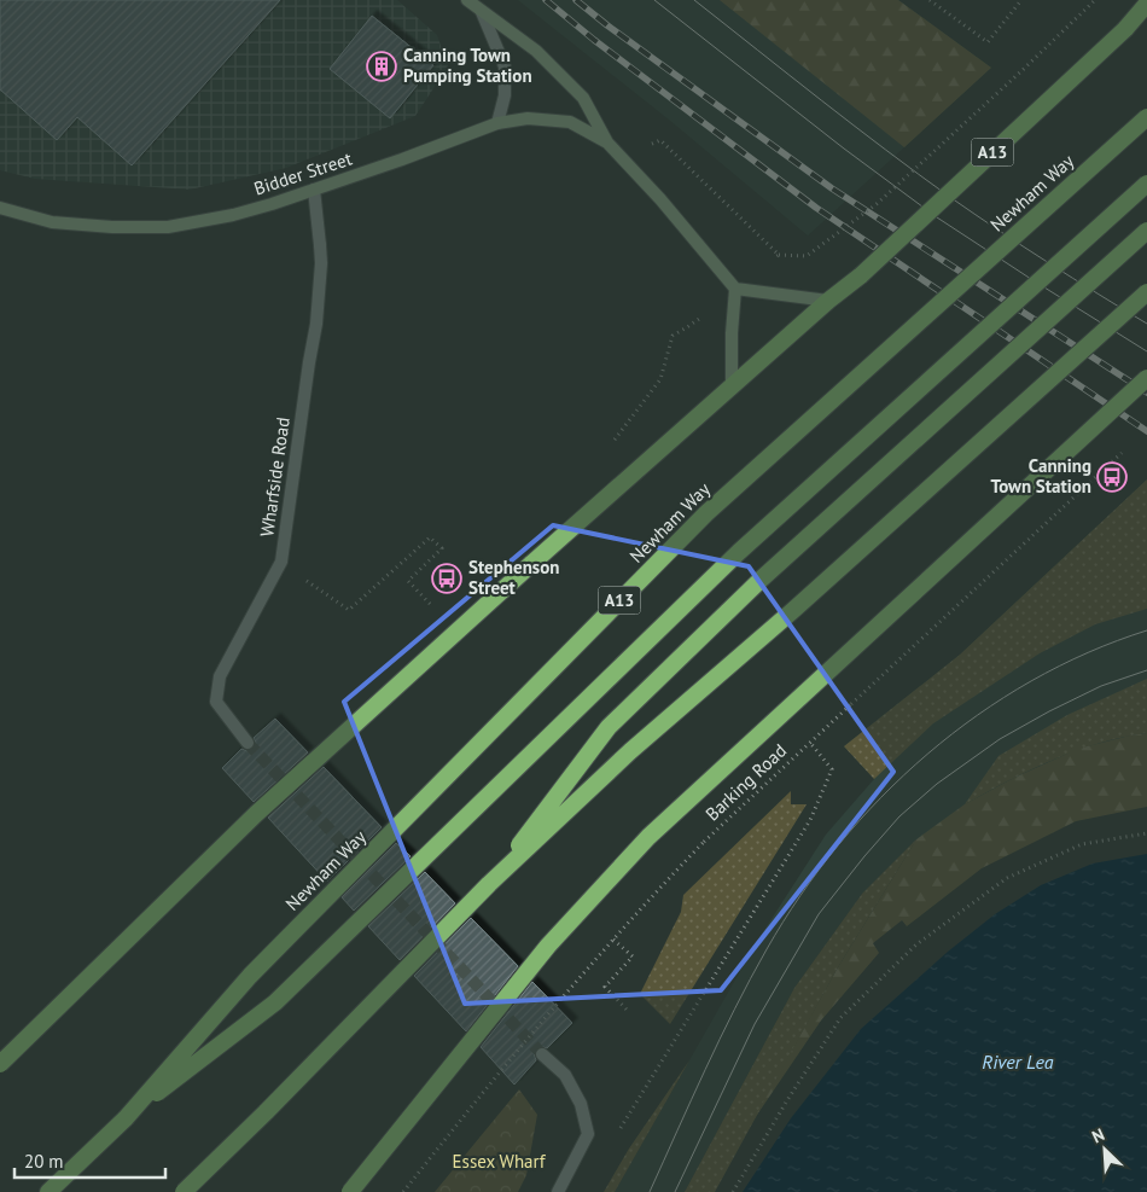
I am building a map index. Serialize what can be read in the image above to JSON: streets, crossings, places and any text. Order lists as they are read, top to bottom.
{
  "streets": {
    "highway": ["A13", "Newham Way"],
    "main road": ["Bidder Street"],
    "street": ["Wharfside Road"],
    "path": ["Barking Road"]
  },
  "crossings": [
    ["Bidder Street", "Wharfside Road"]
  ],
  "water": ["River Lea"],
  "parks": ["Essex Wharf"],
  "places": {
    "building": ["Canning Town Pumping Station"],
    "bus stop": ["Canning Town Station", "Stephenson Street"]
  },
  "scale_bar": "20 m",
  "north": "top left"
}
